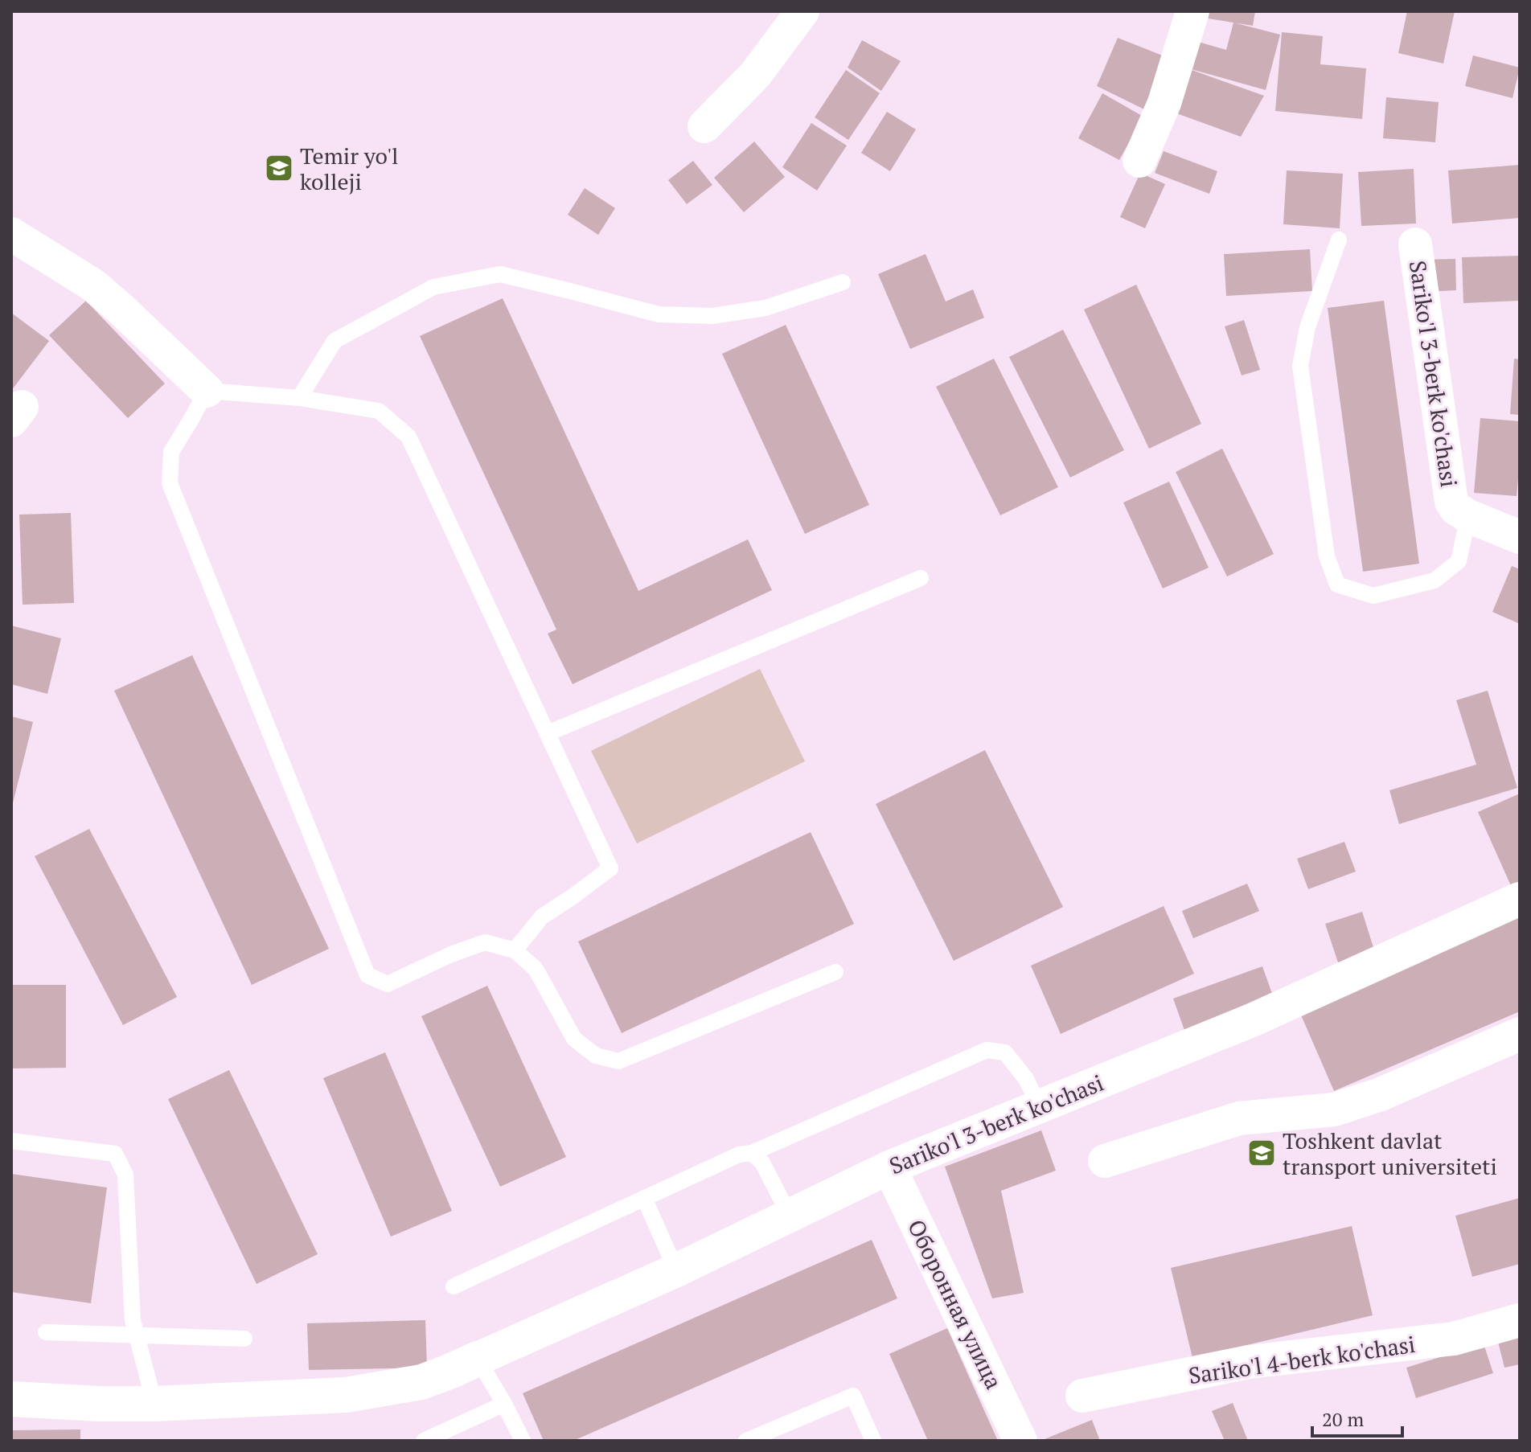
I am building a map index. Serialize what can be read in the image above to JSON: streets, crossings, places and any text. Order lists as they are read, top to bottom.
{
  "streets": {
    "street": ["Sariko'l 3-berk ko'chasi", "Оборонная улица", "Sariko'l 4-berk ko'chasi"]
  },
  "crossings": [
    ["Sariko'l 3-berk ko'chasi", "Оборонная улица"]
  ],
  "places": {
    "school or university": ["Temir yo'l kolleji", "Toshkent davlat transport universiteti"]
  },
  "scale_bar": "20 m"
}
